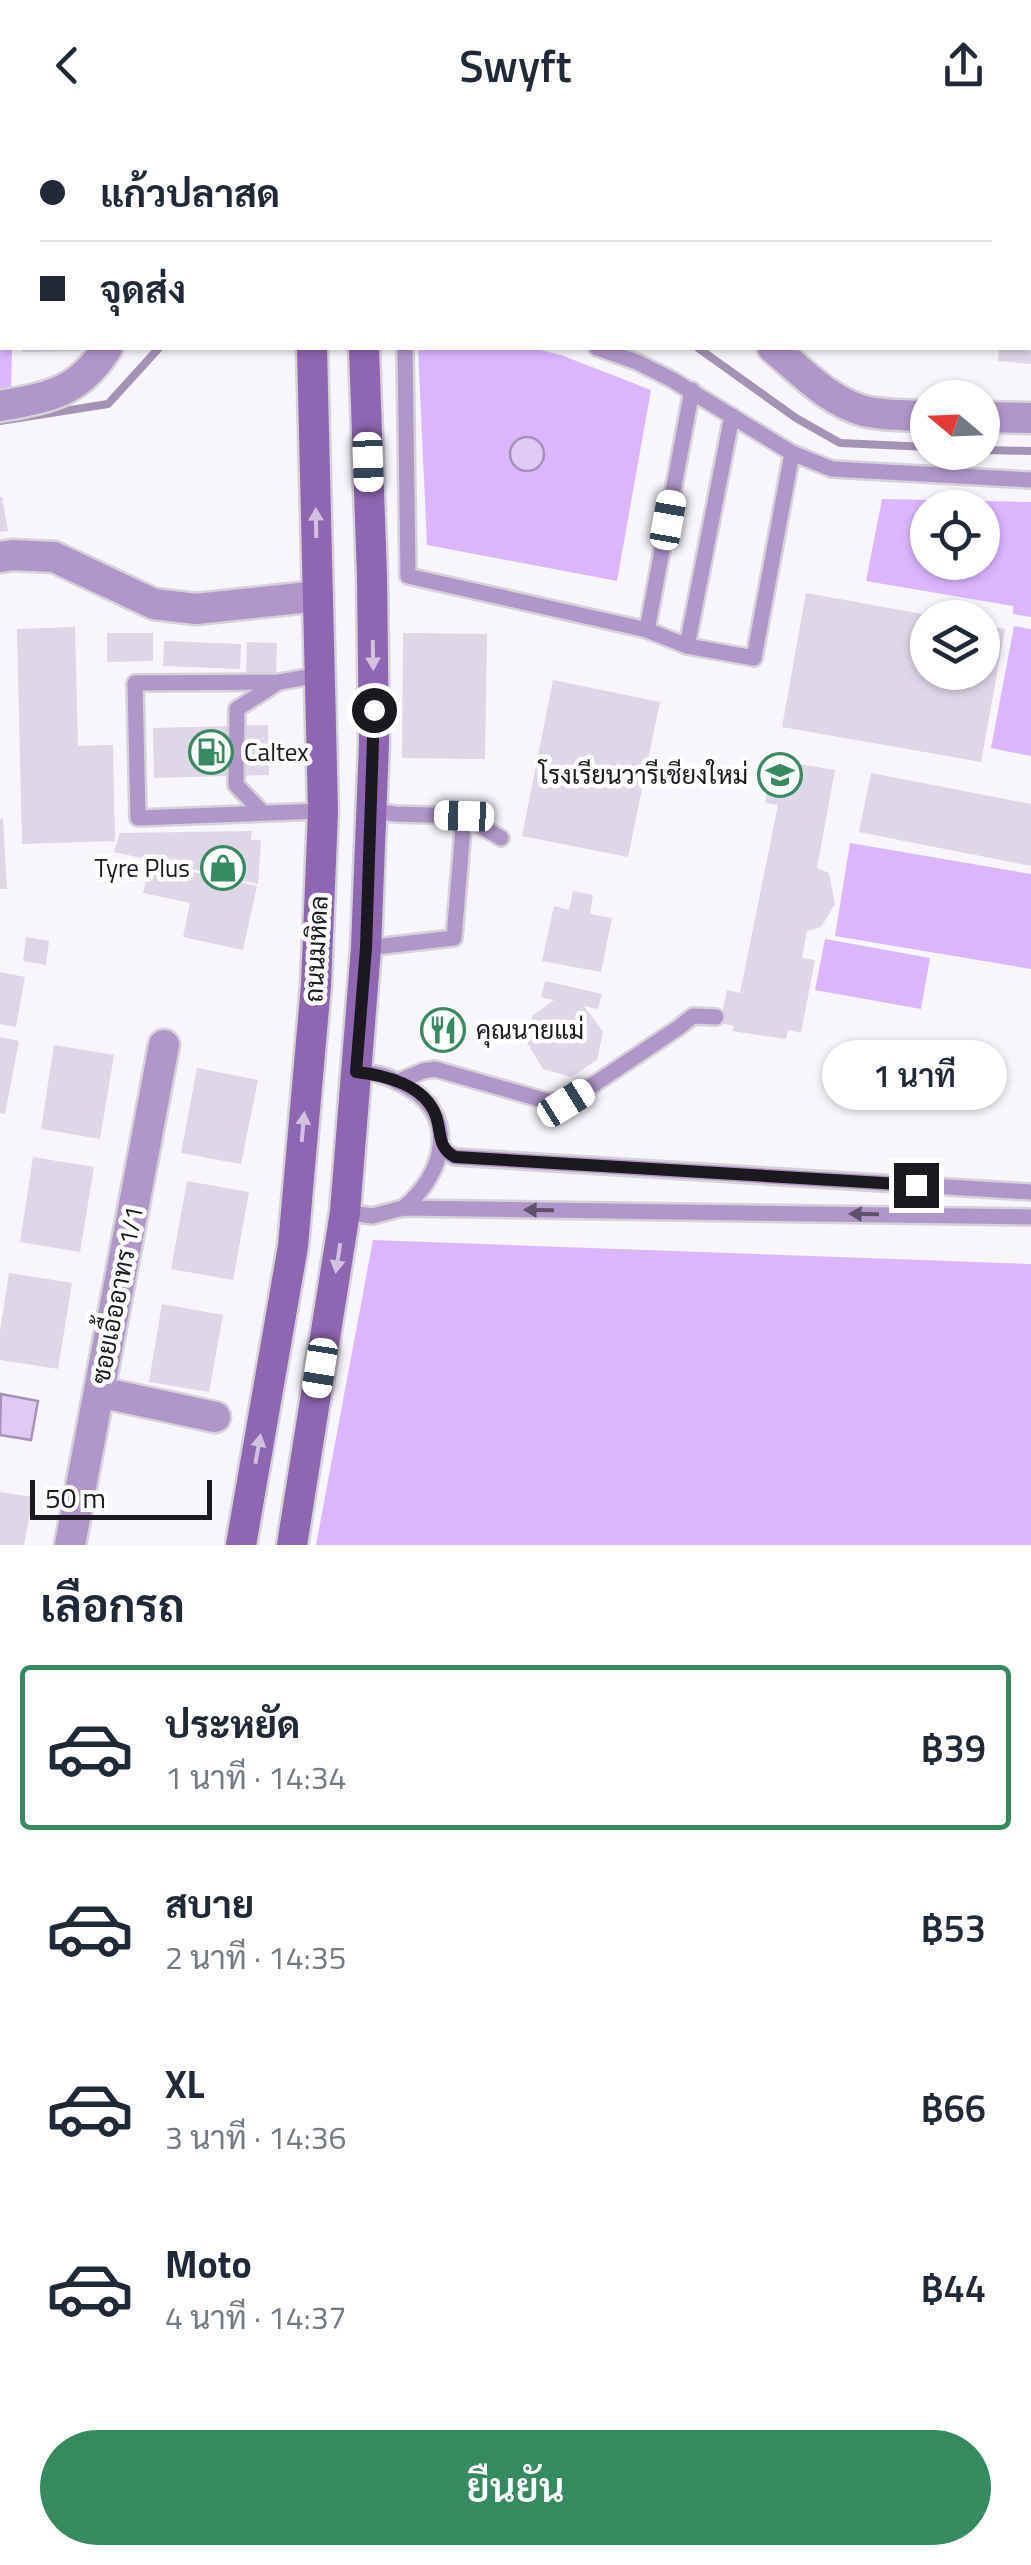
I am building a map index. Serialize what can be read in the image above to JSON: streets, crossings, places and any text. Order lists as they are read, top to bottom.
{
  "streets": {
    "main road": ["ถนนมหิดล"],
    "street": ["ซอยเอื้ออาทร 1/1"]
  },
  "places": {
    "fuel station": ["Caltex"],
    "school or university": ["โรงเรียนวารีเชียงใหม่"],
    "shop": ["Tyre Plus"],
    "restaurant": ["คุณนายแม่"]
  },
  "scale_bar": "50 m",
  "north": "left",
  "page": {
    "header": "Swyft",
    "banner": ["แก้วปลาสด", "จุดส่ง"],
    "bubble": "1 นาที",
    "scale": "50 m",
    "heading": "เลือกรถ",
    "list": [
      {
        "name": "ประหยัด",
        "note": "1 นาที · 14:34",
        "value": "฿39"
      },
      {
        "name": "สบาย",
        "note": "2 นาที · 14:35",
        "value": "฿53"
      },
      {
        "name": "XL",
        "note": "3 นาที · 14:36",
        "value": "฿66"
      },
      {
        "name": "Moto",
        "note": "4 นาที · 14:37",
        "value": "฿44"
      }
    ],
    "buttons": "ยืนยัน"
  }
}
